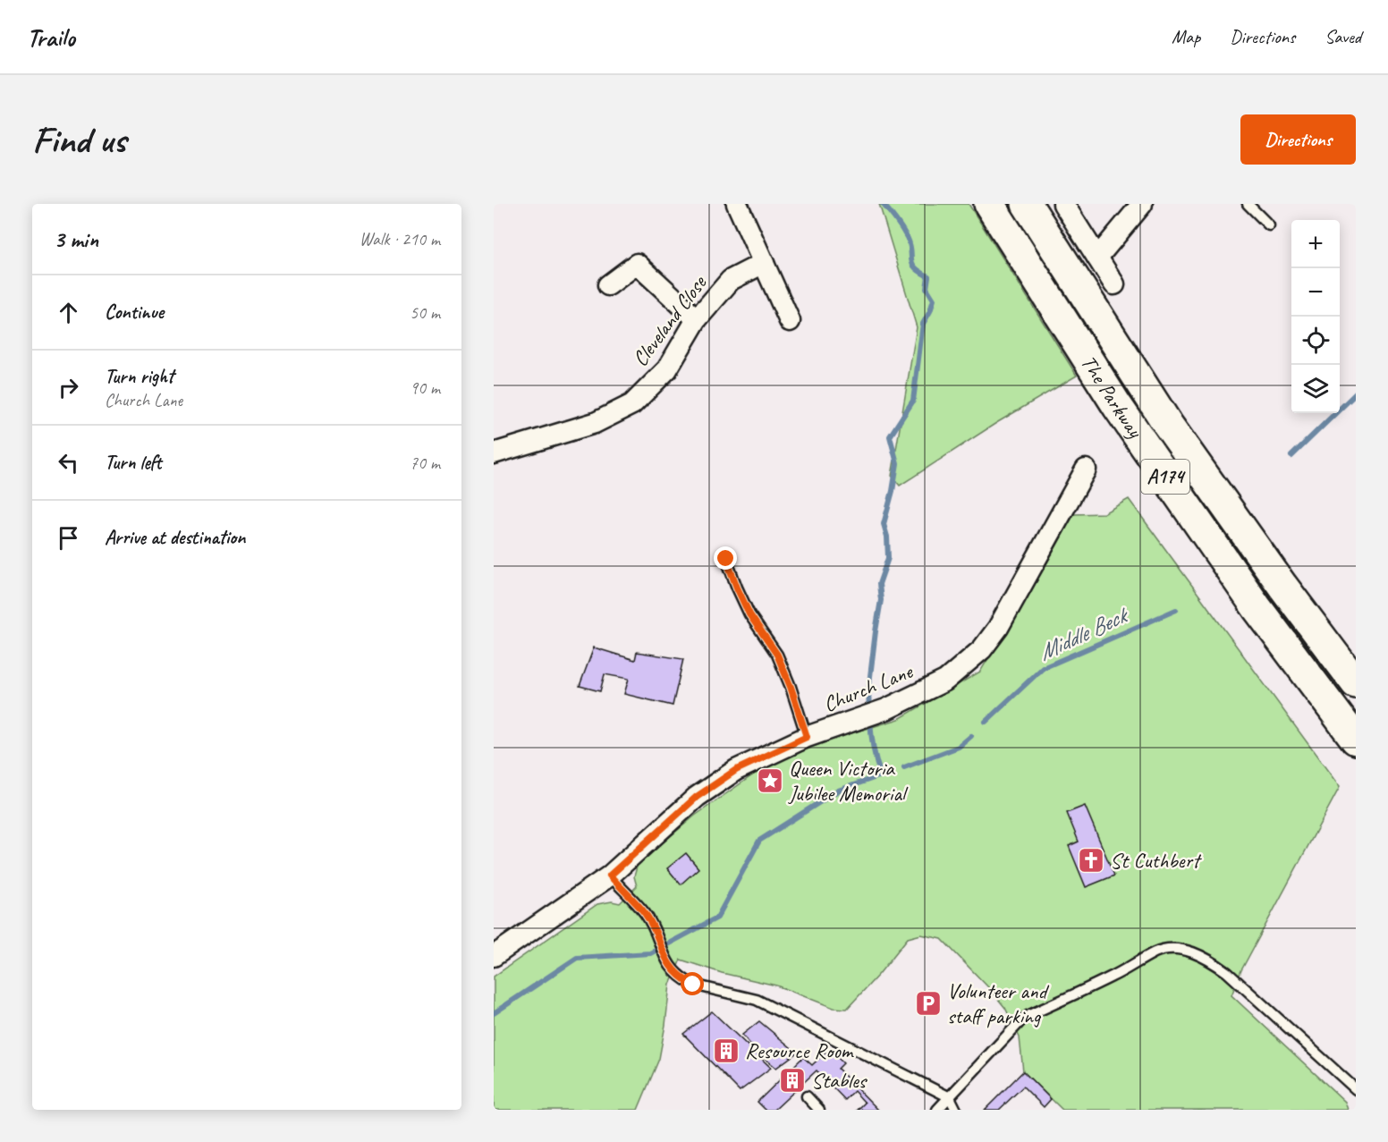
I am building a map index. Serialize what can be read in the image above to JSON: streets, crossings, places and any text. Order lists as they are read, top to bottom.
{
  "streets": {
    "highway": ["The Parkway", "A174"],
    "street": ["Cleveland Close", "Church Lane"]
  },
  "water": ["Middle Beck"],
  "places": {
    "place": ["Queen Victoria Jubilee Memorial"],
    "church": ["St Cuthbert"],
    "parking": ["Volunteer and staff parking"],
    "building": ["Resource Room", "Stables"]
  },
  "page": {
    "header": "Trailo",
    "nav": ["Map", "Directions", "Saved"],
    "buttons": "Directions",
    "title": "Find us",
    "heading": ["3 min", "Walk · 210 m"],
    "map_buttons": ["+", "−"],
    "list": [
      ["Continue", "50 m"],
      ["Turn right", "Church Lane", "90 m"],
      ["Turn left", "70 m"],
      "Arrive at destination"
    ]
  }
}
